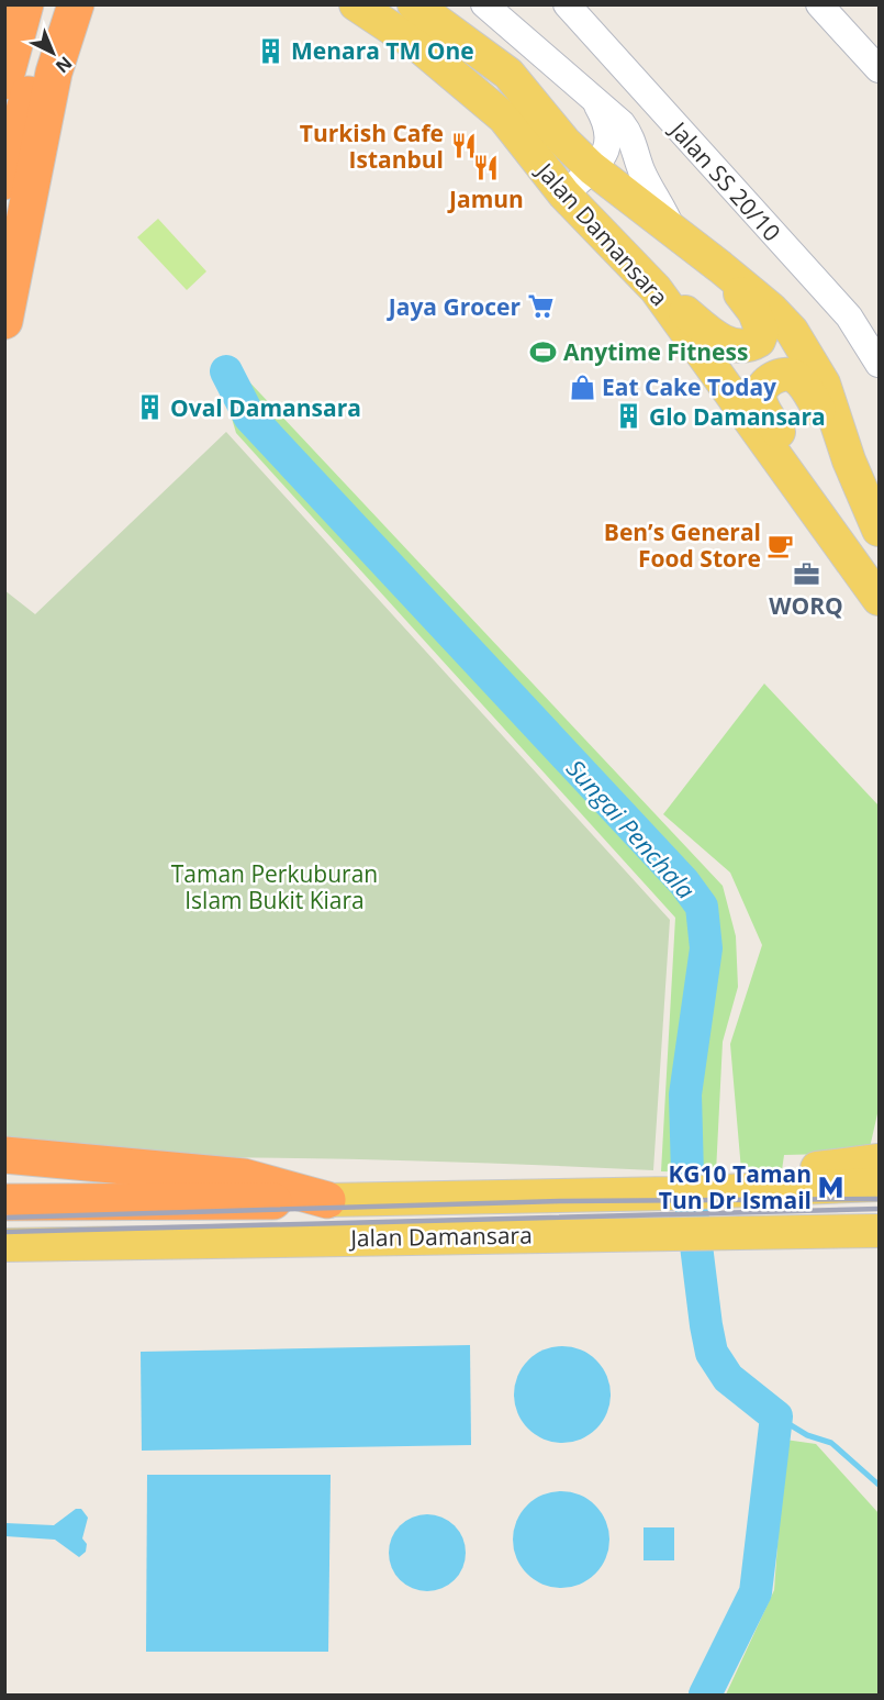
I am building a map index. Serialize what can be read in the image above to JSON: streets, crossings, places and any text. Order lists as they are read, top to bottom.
{
  "streets": {
    "main road": ["Jalan Damansara"],
    "street": ["Jalan SS 20/10"]
  },
  "water": ["Sungai Penchala"],
  "parks": ["Taman Perkuburan Islam Bukit Kiara"],
  "places": {
    "building": ["Menara TM One", "Oval Damansara", "Glo Damansara"],
    "restaurant": ["Turkish Cafe Istanbul", "Jamun"],
    "supermarket": ["Jaya Grocer"],
    "sports": ["Anytime Fitness"],
    "shop": ["Eat Cake Today"],
    "cafe": ["Ben’s General Food Store"],
    "office": ["WORQ"],
    "metro station": ["KG10 Taman Tun Dr Ismail"]
  },
  "north": "bottom right"
}
